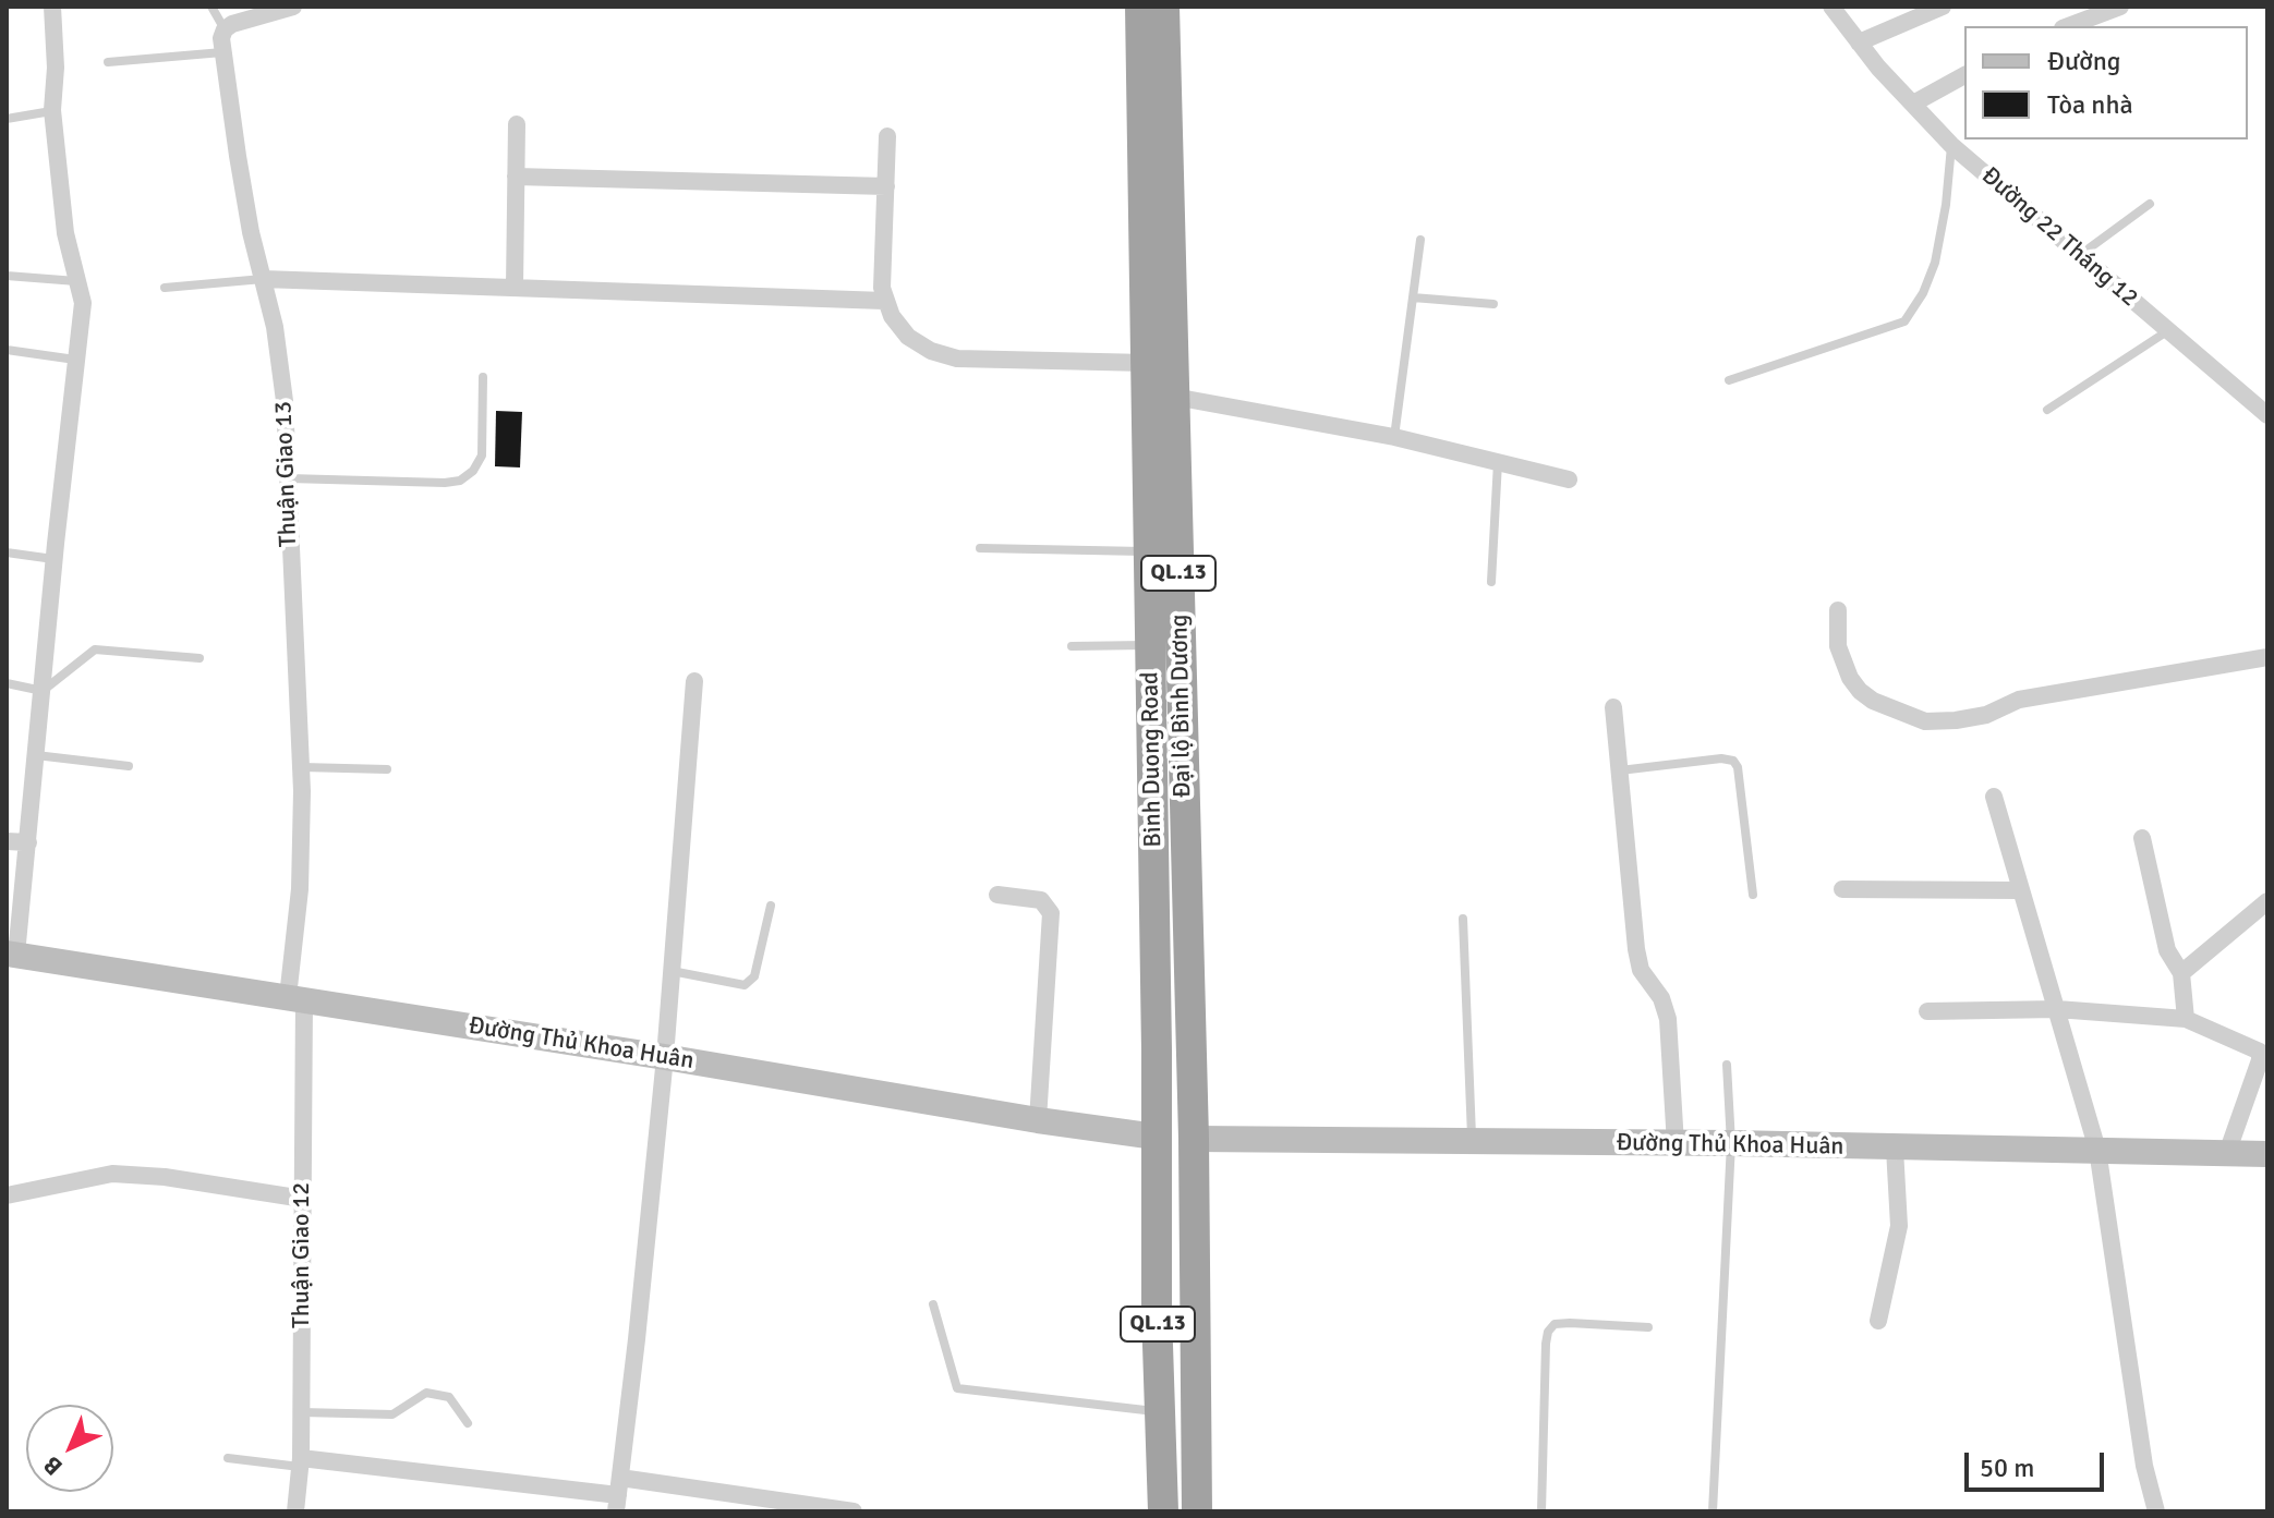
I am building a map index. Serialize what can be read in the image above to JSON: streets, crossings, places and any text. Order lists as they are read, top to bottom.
{
  "streets": {
    "highway": ["QL.13", "Đại lộ Bình Dương", "Binh Duong Road"],
    "main road": ["Đường Thủ Khoa Huân"],
    "street": ["Đường 22 Tháng 12", "Thuận Giao 13", "Thuận Giao 12"]
  },
  "crossings": [
    ["Thuận Giao 13", "Đường Thủ Khoa Huân"],
    ["Thuận Giao 13", "Thuận Giao 12"],
    ["QL.13", "Đại lộ Bình Dương"],
    ["QL.13", "Đường Thủ Khoa Huân"],
    ["Đại lộ Bình Dương", "Đường Thủ Khoa Huân"],
    ["Binh Duong Road", "Đường Thủ Khoa Huân"],
    ["Đường Thủ Khoa Huân", "Thuận Giao 12"]
  ],
  "legend": ["Đường", "Tòa nhà"],
  "scale_bar": "50 m",
  "north": "bottom left"
}
